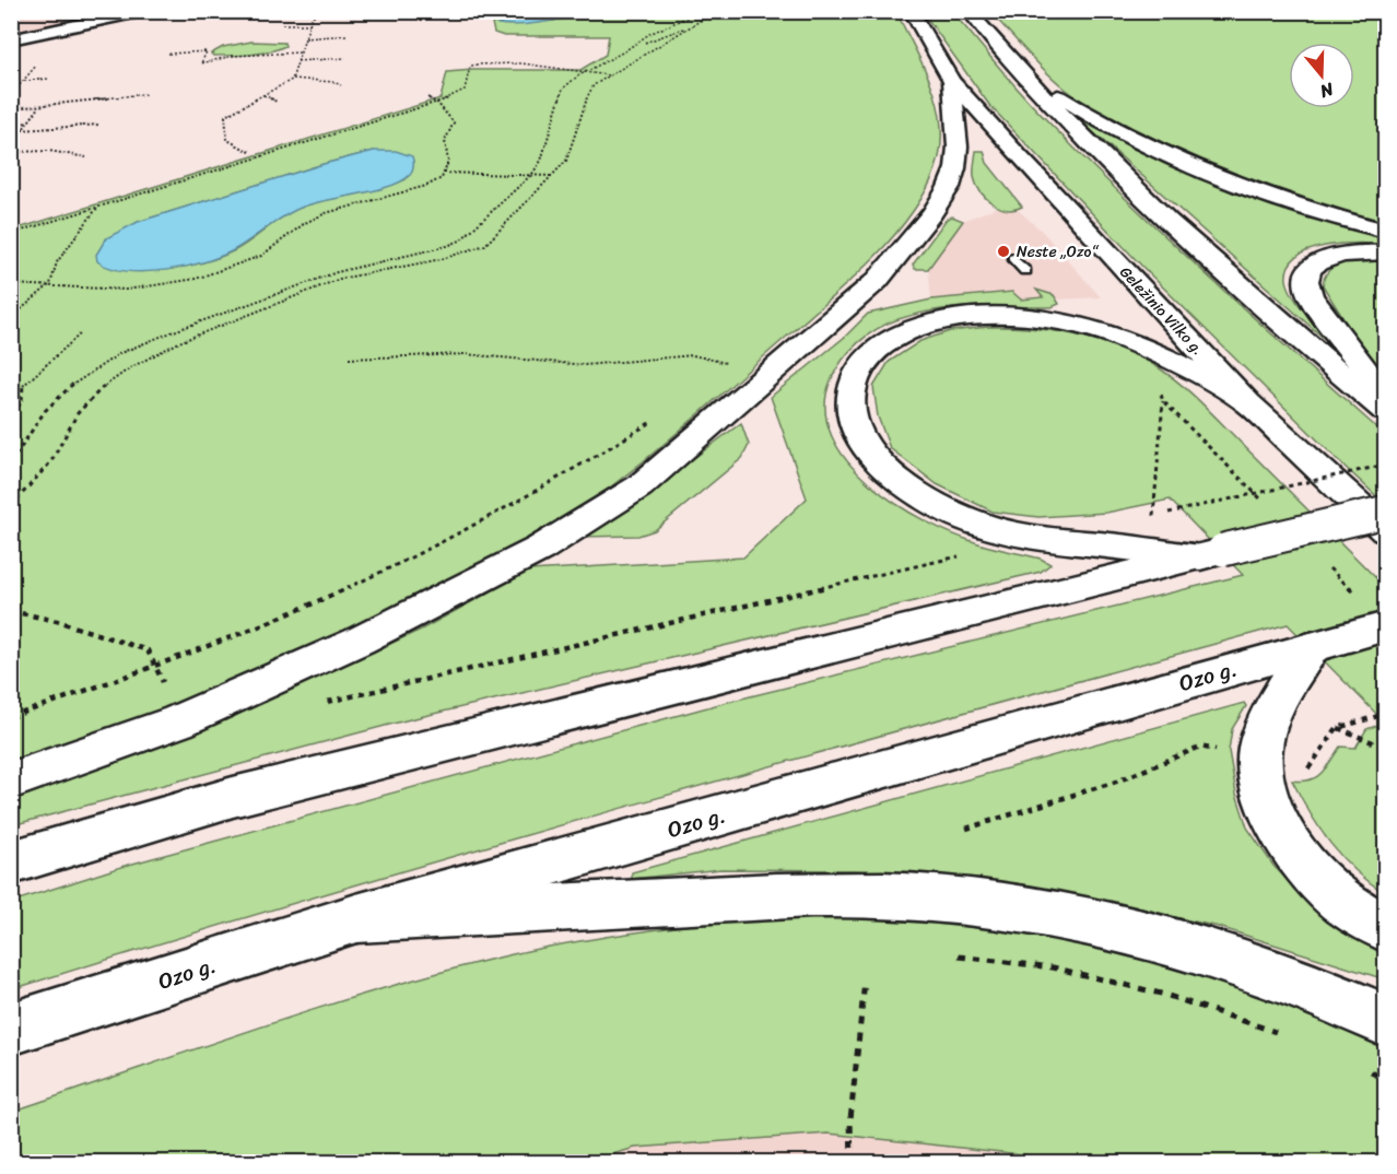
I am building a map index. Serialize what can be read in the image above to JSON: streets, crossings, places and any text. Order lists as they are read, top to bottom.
{
  "streets": {
    "main road": ["Geležinio Vilko g.", "Ozo g."]
  },
  "places": ["Neste „Ozo“"],
  "north": "bottom"
}
